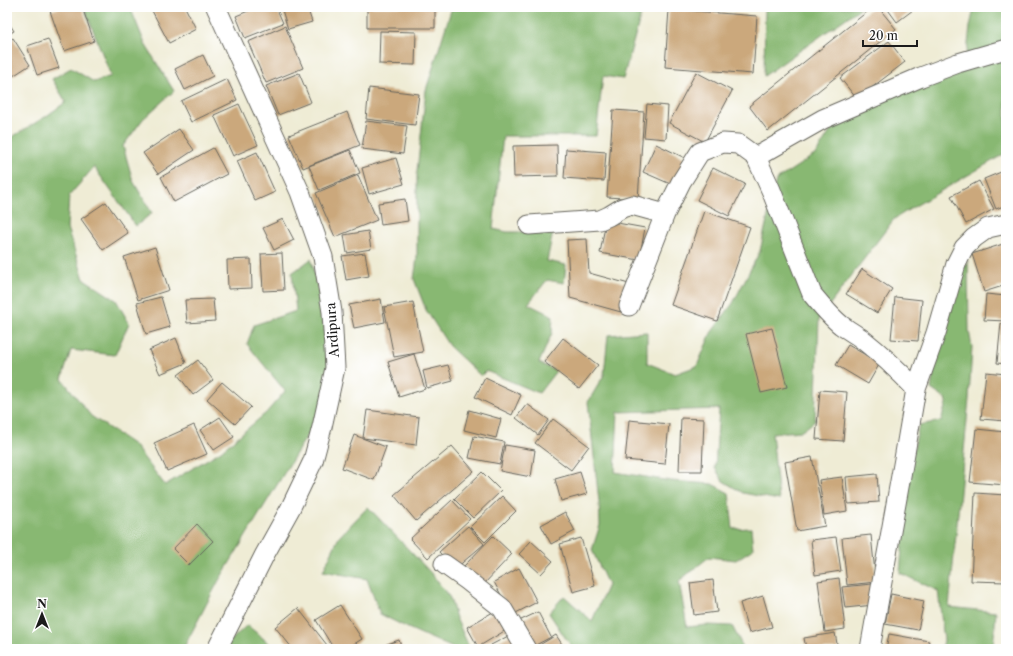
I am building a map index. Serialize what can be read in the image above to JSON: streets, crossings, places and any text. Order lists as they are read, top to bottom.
{
  "streets": {
    "street": ["Ardipura"]
  },
  "scale_bar": "20 m",
  "north": "top"
}
